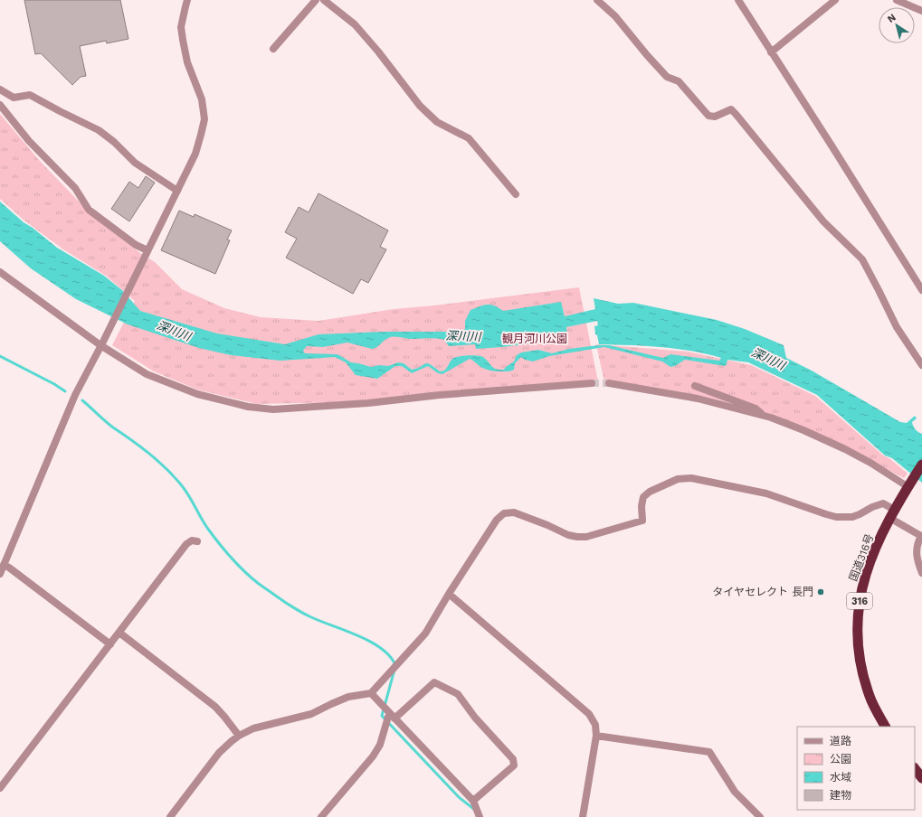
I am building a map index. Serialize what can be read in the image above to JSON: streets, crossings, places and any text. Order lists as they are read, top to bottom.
{
  "streets": {
    "highway": ["国道316号", "316"]
  },
  "water": ["深川川"],
  "parks": ["観月河川公園"],
  "places": ["タイヤセレクト 長門"],
  "legend": [
    "道路",
    "公園",
    "水域",
    "建物"
  ],
  "north": "top left"
}
